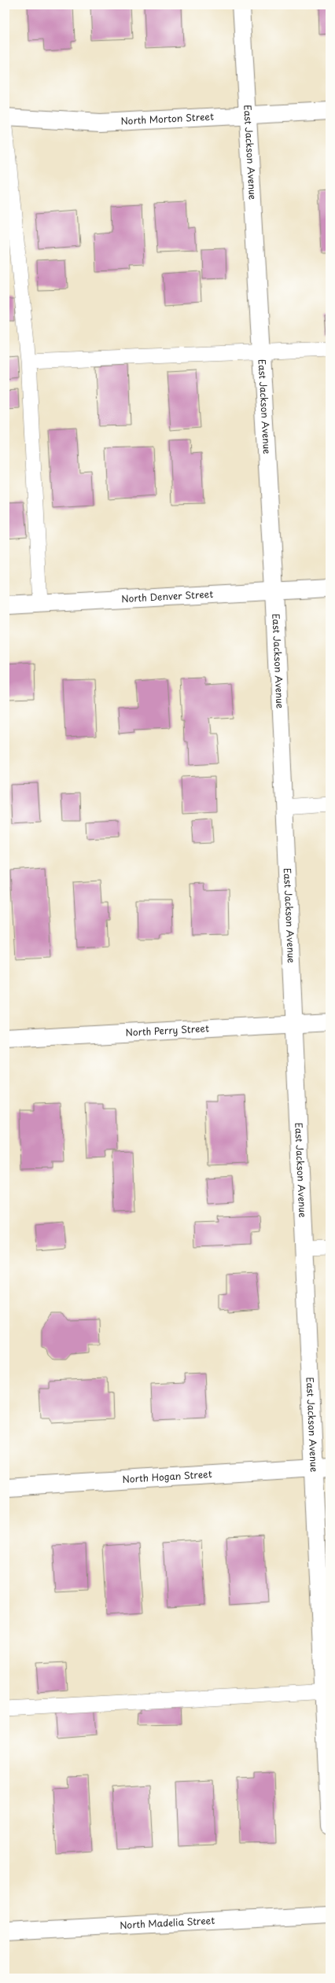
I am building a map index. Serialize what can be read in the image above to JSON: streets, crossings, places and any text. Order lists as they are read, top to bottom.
{
  "streets": {
    "street": [
      "North Morton Street",
      "East Jackson Avenue",
      "North Denver Street",
      "North Perry Street",
      "North Hogan Street",
      "North Madelia Street"
    ]
  },
  "crossings": [
    ["North Morton Street", "East Jackson Avenue"],
    ["East Jackson Avenue", "North Denver Street"],
    ["East Jackson Avenue", "North Perry Street"],
    ["East Jackson Avenue", "North Hogan Street"]
  ]
}
